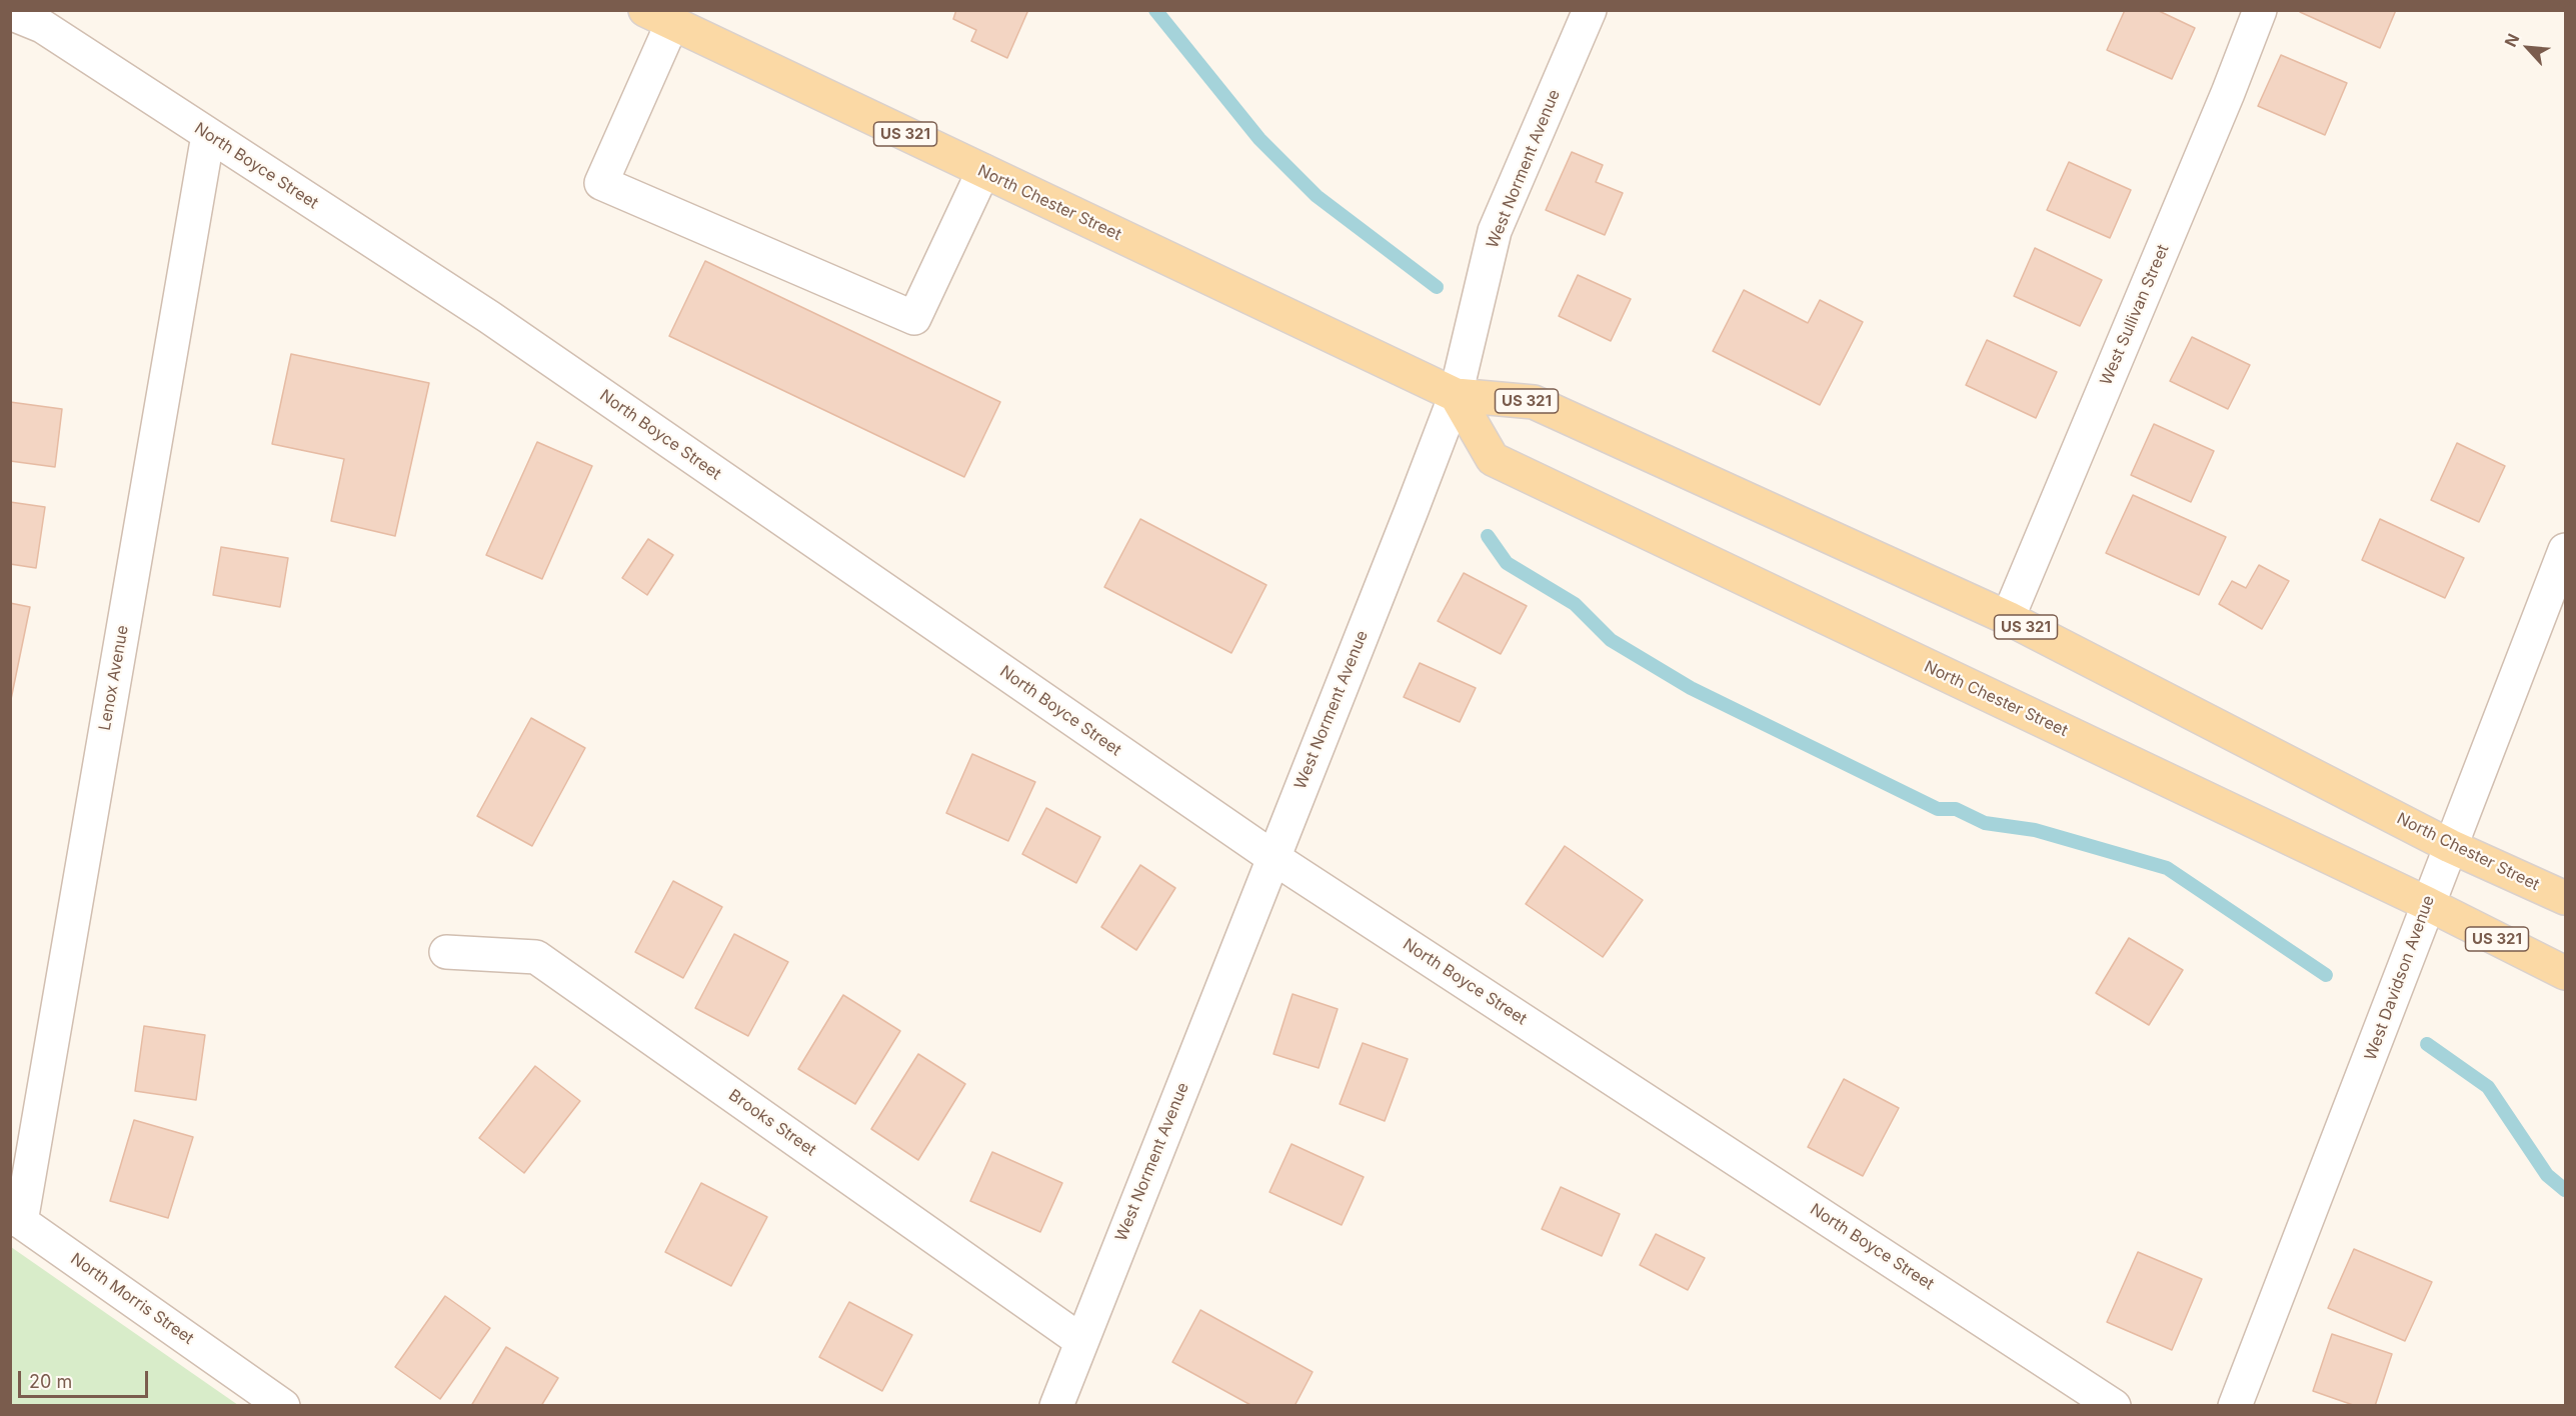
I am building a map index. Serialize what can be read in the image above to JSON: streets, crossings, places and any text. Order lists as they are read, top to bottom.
{
  "streets": {
    "main road": ["US 321", "North Chester Street"],
    "street": [
      "North Boyce Street",
      "West Norment Avenue",
      "West Sullivan Street",
      "Lenox Avenue",
      "West Davidson Avenue",
      "Brooks Street",
      "North Morris Street"
    ]
  },
  "crossings": [
    ["North Boyce Street", "West Norment Avenue"],
    ["North Boyce Street", "Lenox Avenue"],
    ["West Norment Avenue", "North Chester Street"],
    ["West Norment Avenue", "Brooks Street"],
    ["North Chester Street", "West Sullivan Street"],
    ["North Chester Street", "West Davidson Avenue"],
    ["Lenox Avenue", "North Morris Street"]
  ],
  "scale_bar": "20 m",
  "north": "top left"
}
